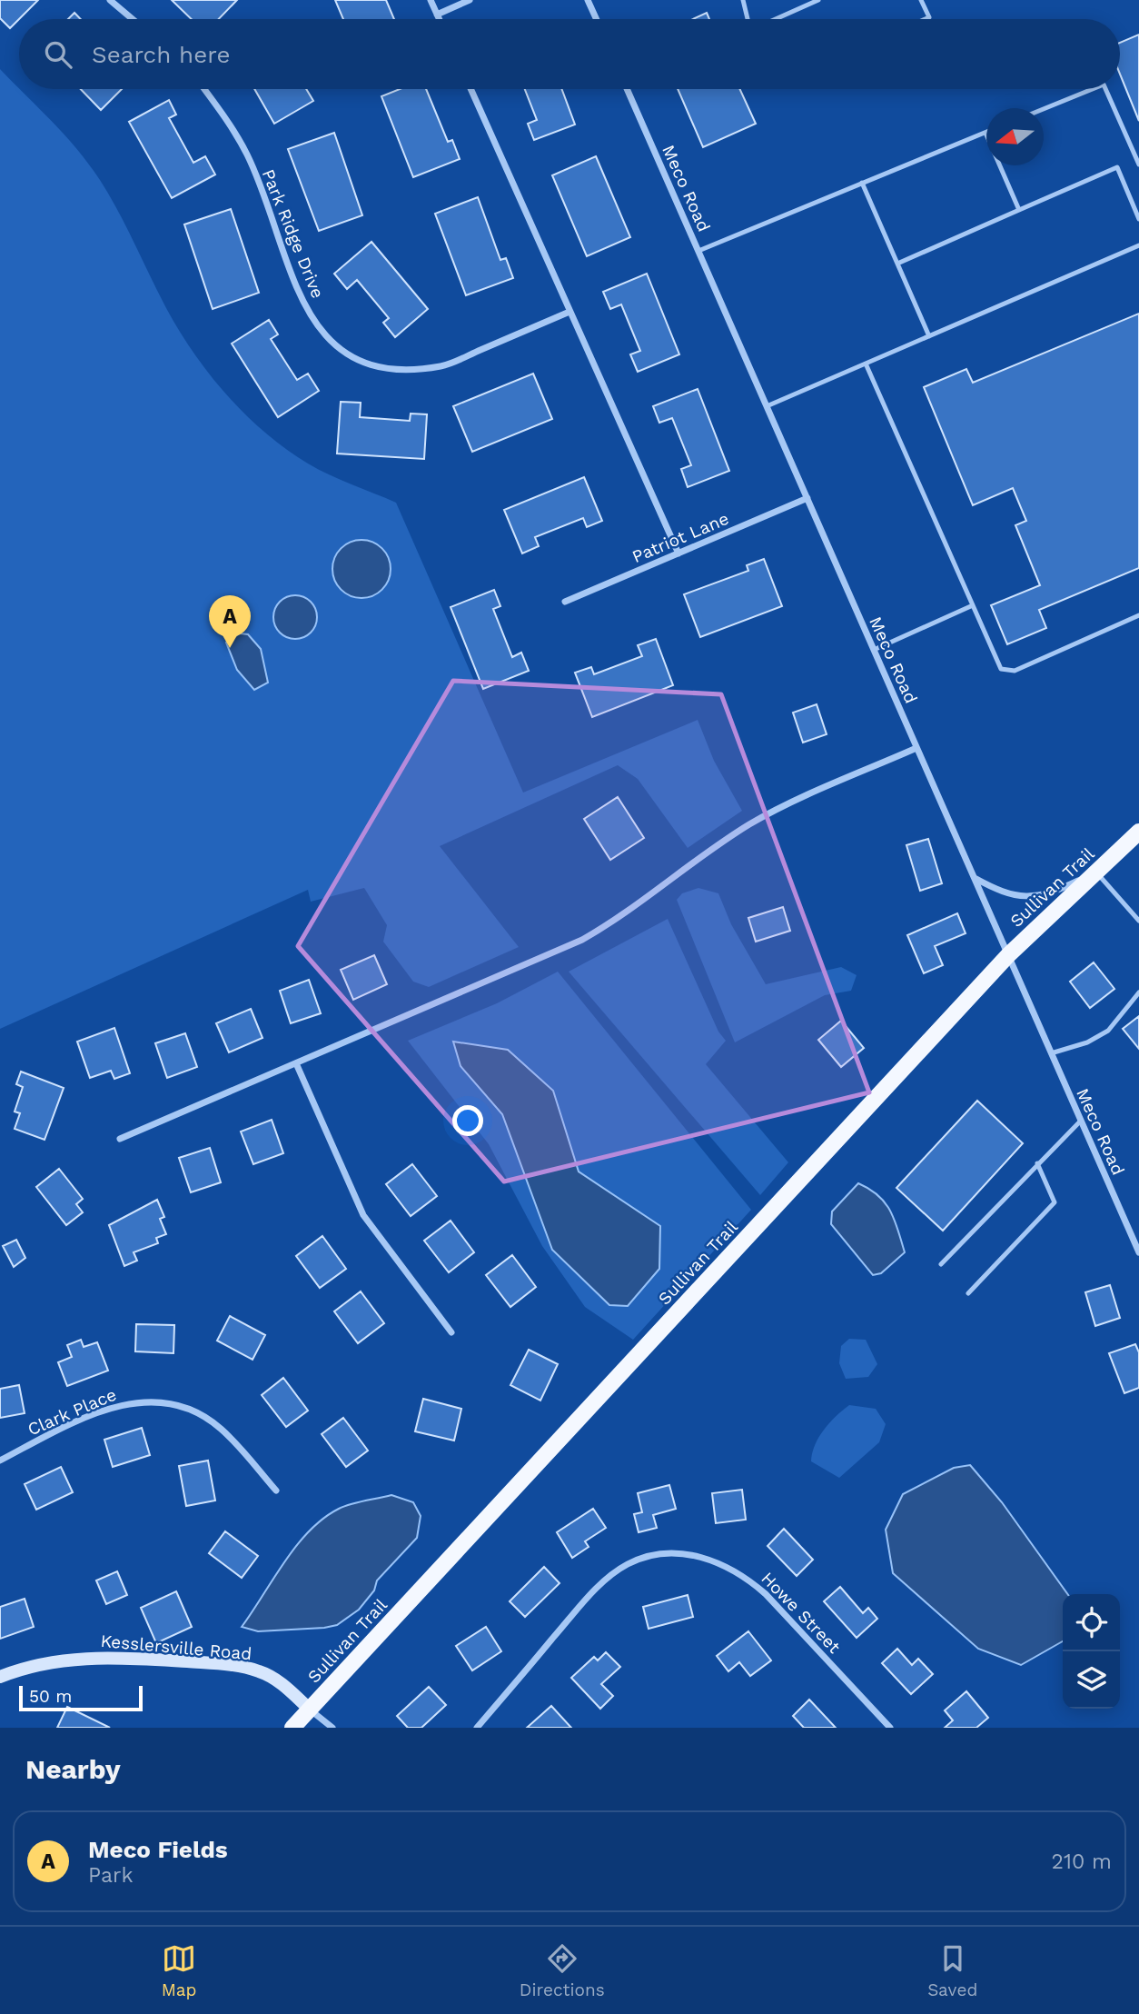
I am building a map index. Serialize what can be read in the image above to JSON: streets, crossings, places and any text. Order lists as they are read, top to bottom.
{
  "streets": {
    "main road": ["Sullivan Trail", "Kesslersville Road"],
    "street": [
      "Meco Road",
      "Park Ridge Drive",
      "Patriot Lane",
      "Clark Place",
      "Howe Street"
    ]
  },
  "crossings": [
    ["Meco Road", "Patriot Lane"],
    ["Meco Road", "Sullivan Trail"],
    ["Sullivan Trail", "Kesslersville Road"]
  ],
  "scale_bar": "50 m",
  "north": "left",
  "page": {
    "search": "Search here",
    "pins": "A",
    "scale": "50 m",
    "heading": "Nearby",
    "list": [
      {
        "mark": "A",
        "name": "Meco Fields",
        "note": "Park",
        "value": "210 m"
      }
    ],
    "nav": ["Map", "Directions", "Saved"]
  }
}
